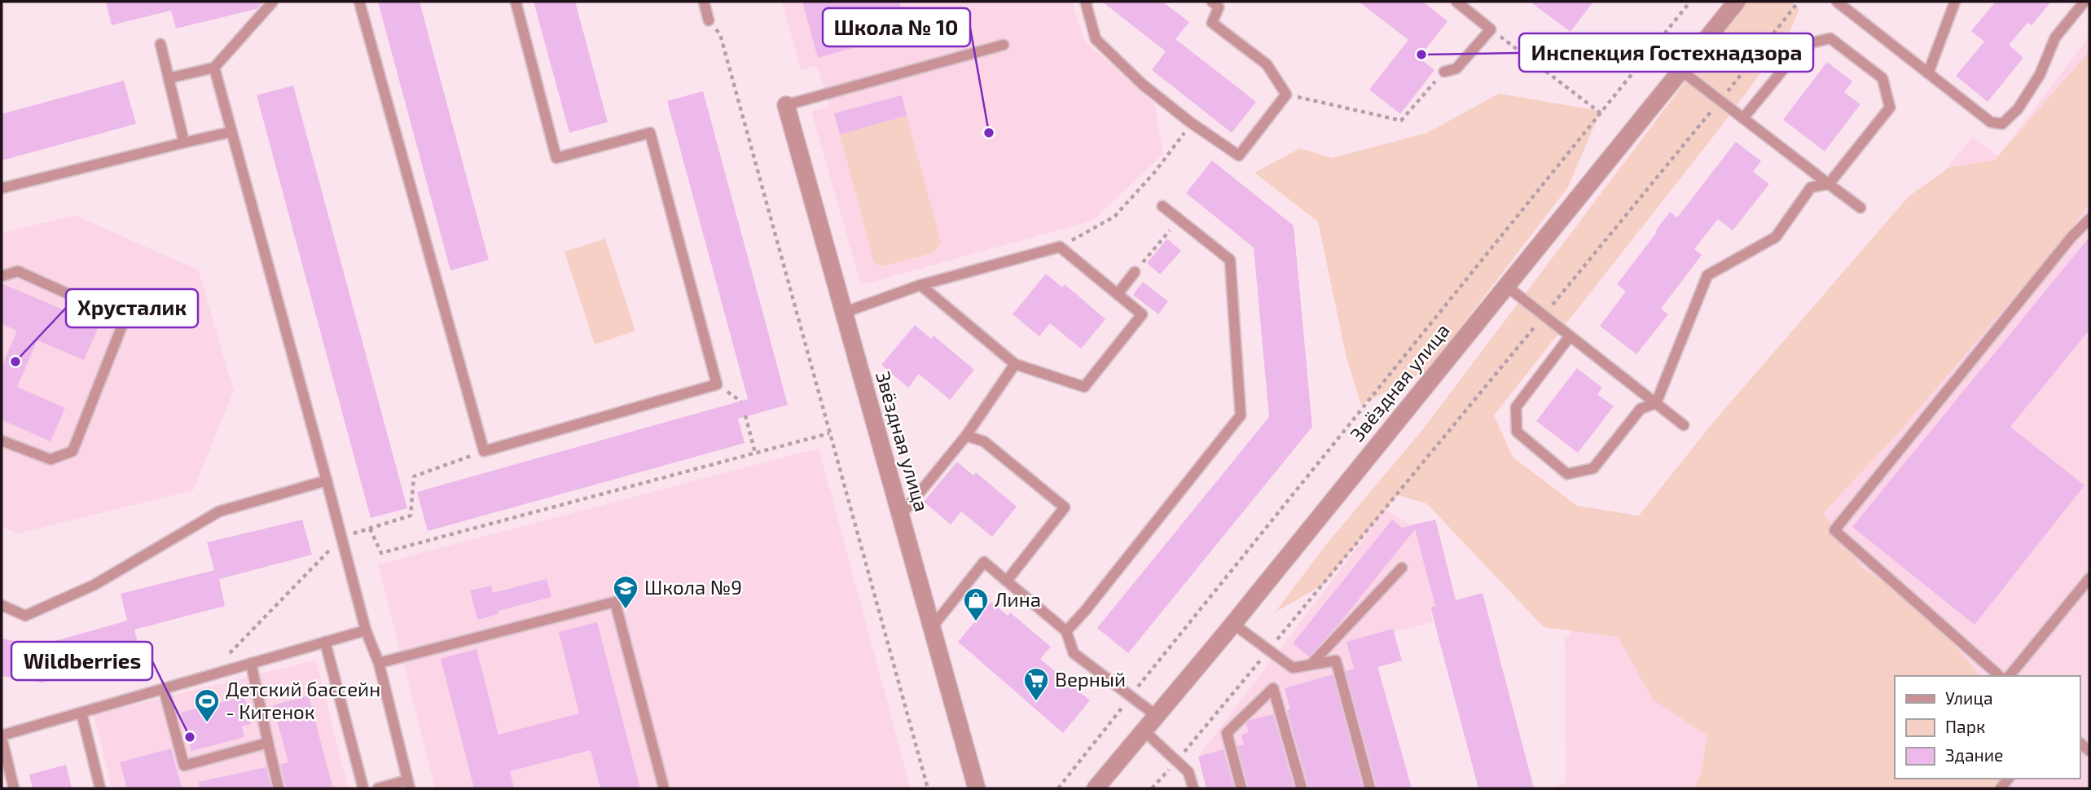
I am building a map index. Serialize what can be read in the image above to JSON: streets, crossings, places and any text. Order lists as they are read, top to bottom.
{
  "streets": {
    "street": ["Звёздная улица"]
  },
  "places": {
    "other": [
      "Инспекция Гостехнадзора",
      "Школа № 10",
      "Хрусталик",
      "Wildberries"
    ],
    "school or university": ["Школа №9"],
    "shop": ["Лина"],
    "supermarket": ["Верный"],
    "sports": ["Детский бассейн - Китенок"]
  },
  "legend": ["Улица", "Парк", "Здание"]
}
